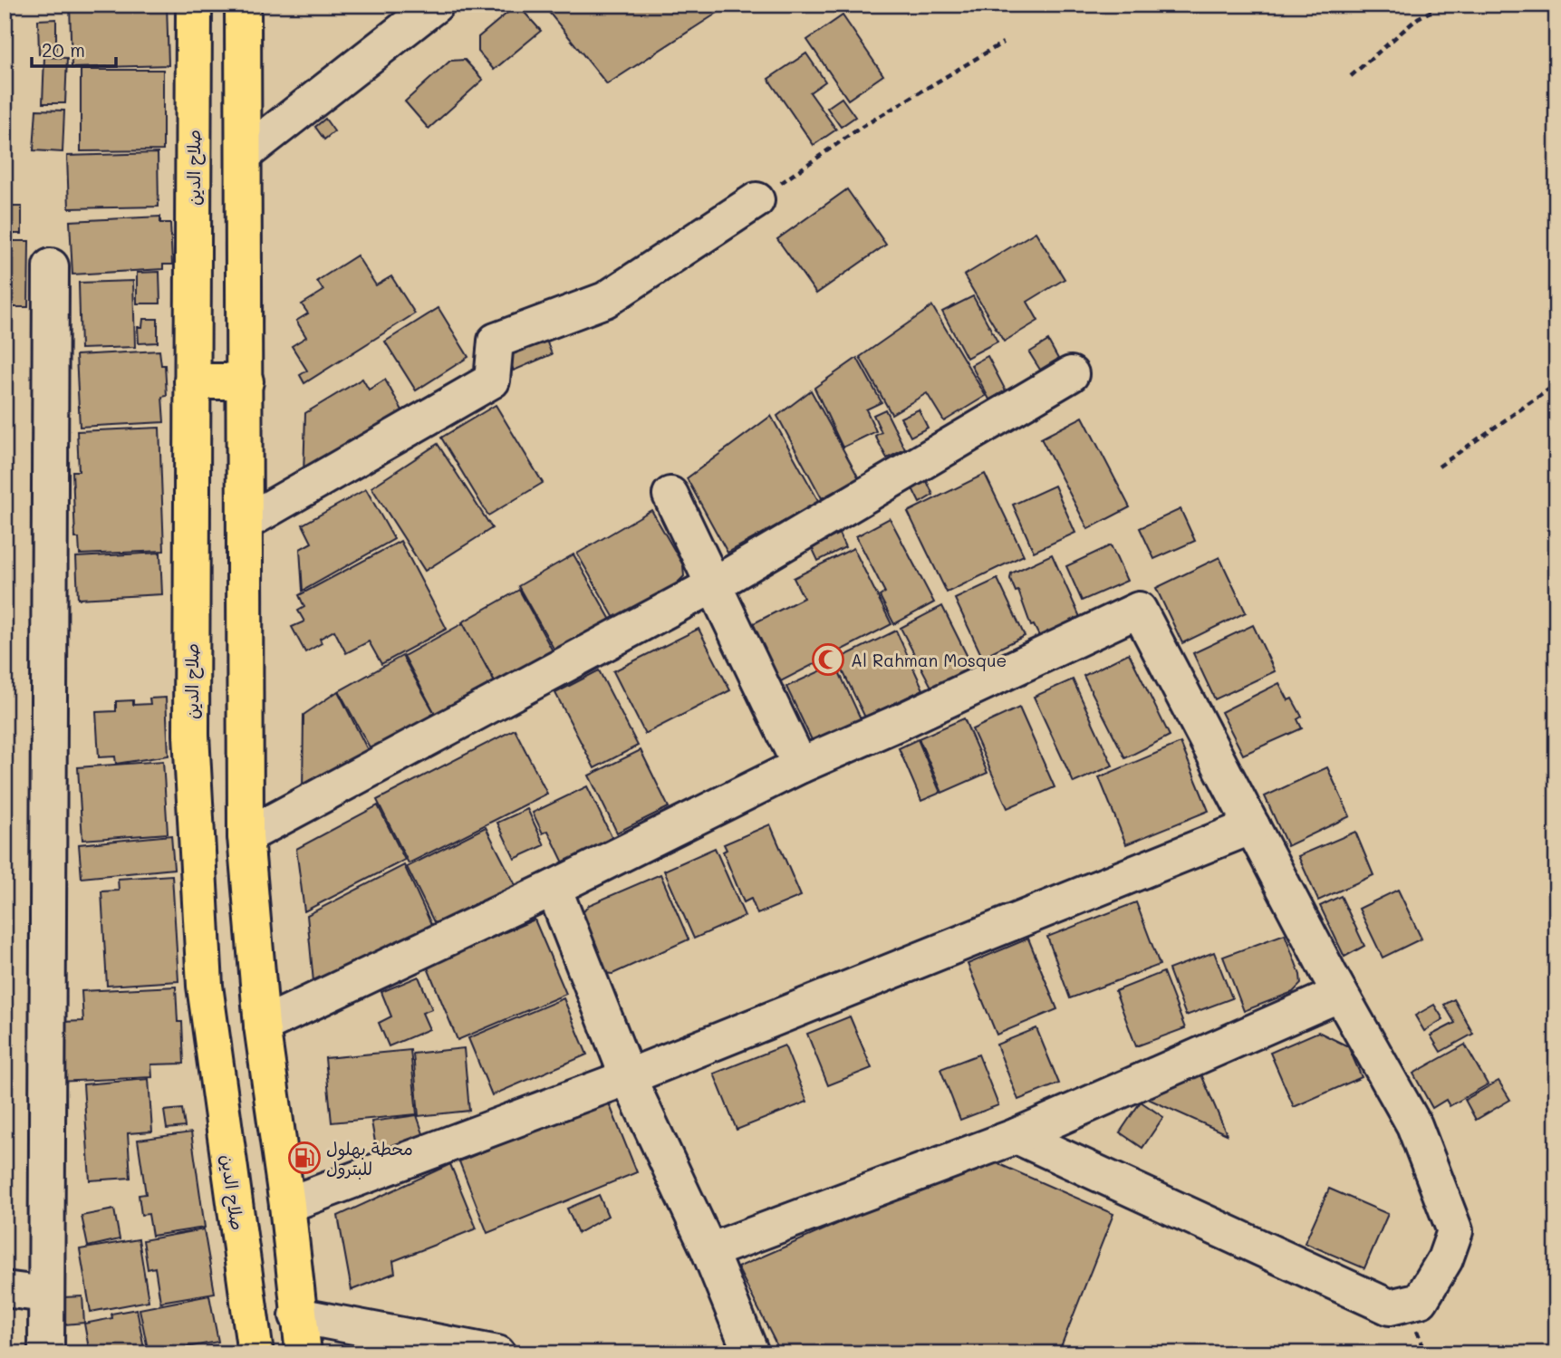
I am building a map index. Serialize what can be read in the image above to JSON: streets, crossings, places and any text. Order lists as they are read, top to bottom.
{
  "streets": {
    "main road": ["صلاح الدين"]
  },
  "places": {
    "mosque": ["Al Rahman Mosque"],
    "fuel station": ["محطة بهلول للبترول"]
  },
  "scale_bar": "20 m"
}
